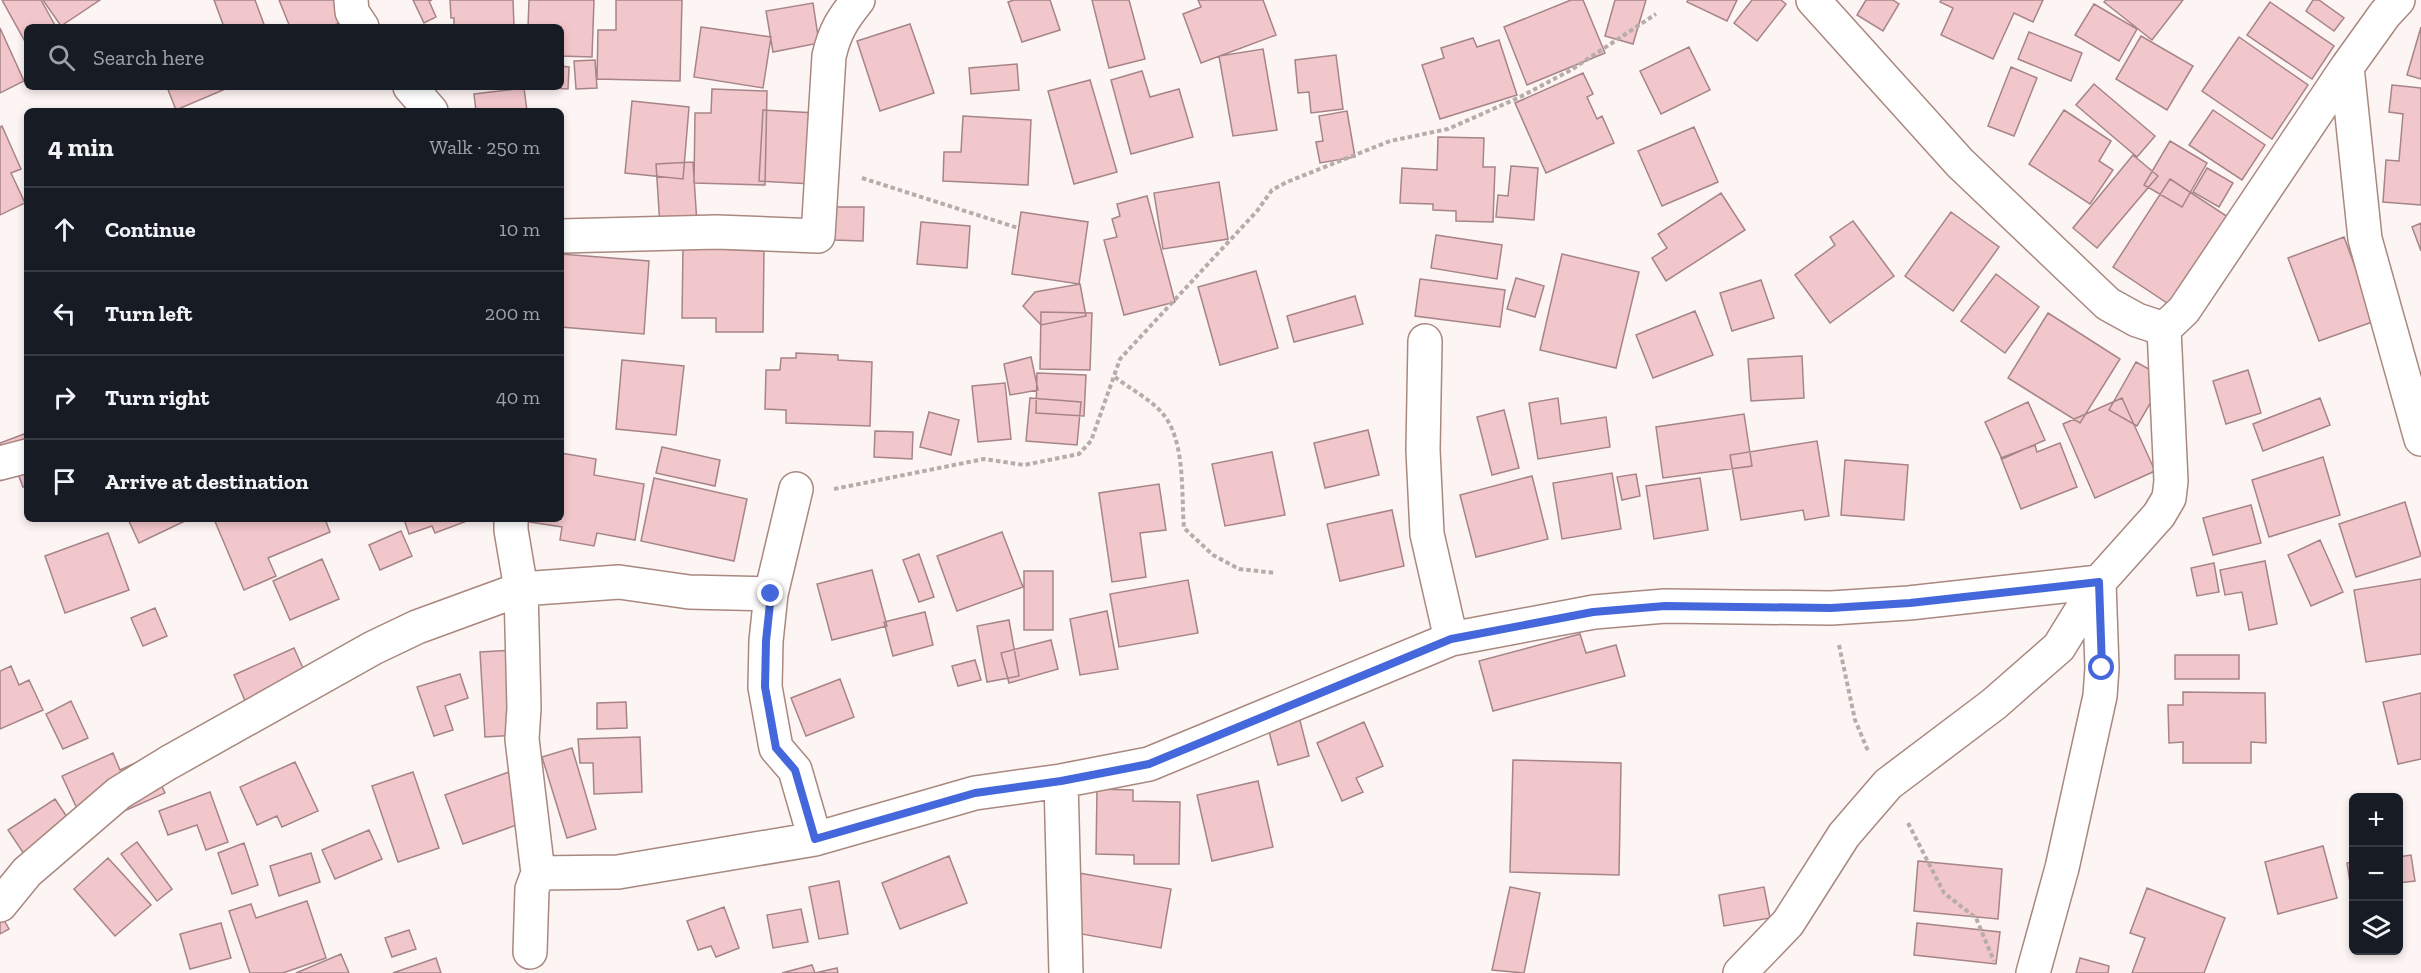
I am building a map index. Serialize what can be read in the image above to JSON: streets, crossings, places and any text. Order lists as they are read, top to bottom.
{
  "page": {
    "search": "Search here",
    "heading": ["4 min", "Walk · 250 m"],
    "list": [
      ["Continue", "10 m"],
      ["Turn left", "200 m"],
      ["Turn right", "40 m"],
      "Arrive at destination"
    ],
    "map_buttons": ["+", "−"]
  }
}
